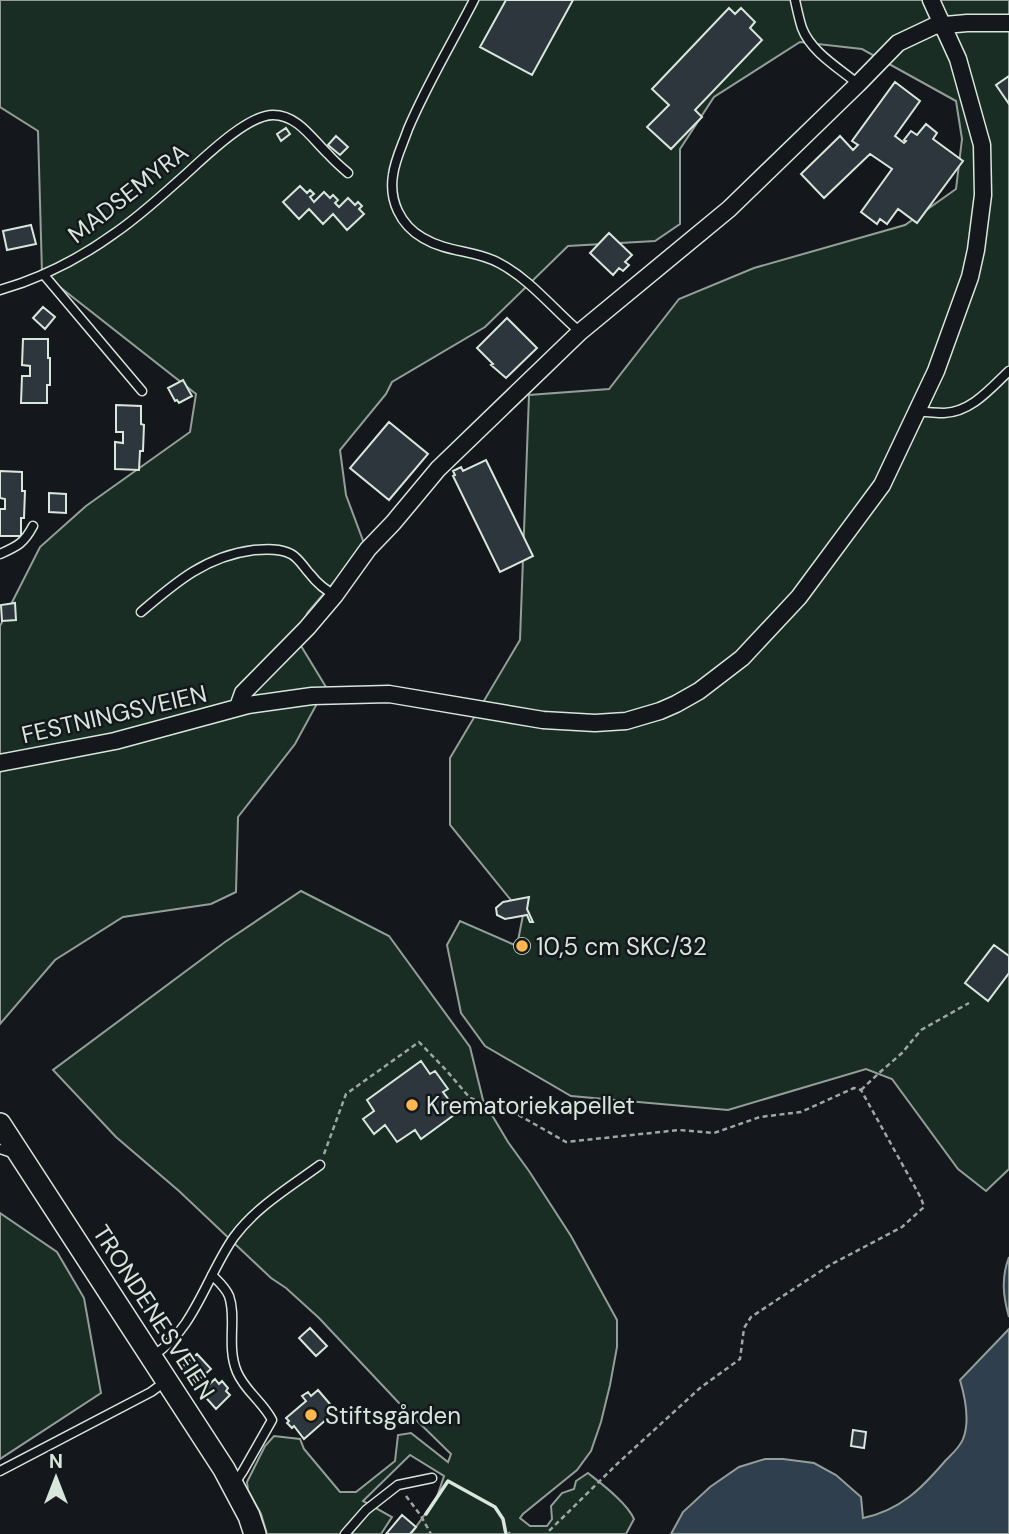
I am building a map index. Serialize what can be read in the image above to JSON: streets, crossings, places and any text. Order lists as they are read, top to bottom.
{
  "streets": {
    "main road": ["TRONDENESVEIEN"],
    "street": ["FESTNINGSVEIEN"],
    "lane": ["MADSEMYRA"]
  },
  "places": ["10,5 cm SKC/32", "Krematoriekapellet", "Stiftsgården"],
  "north": "top"
}
